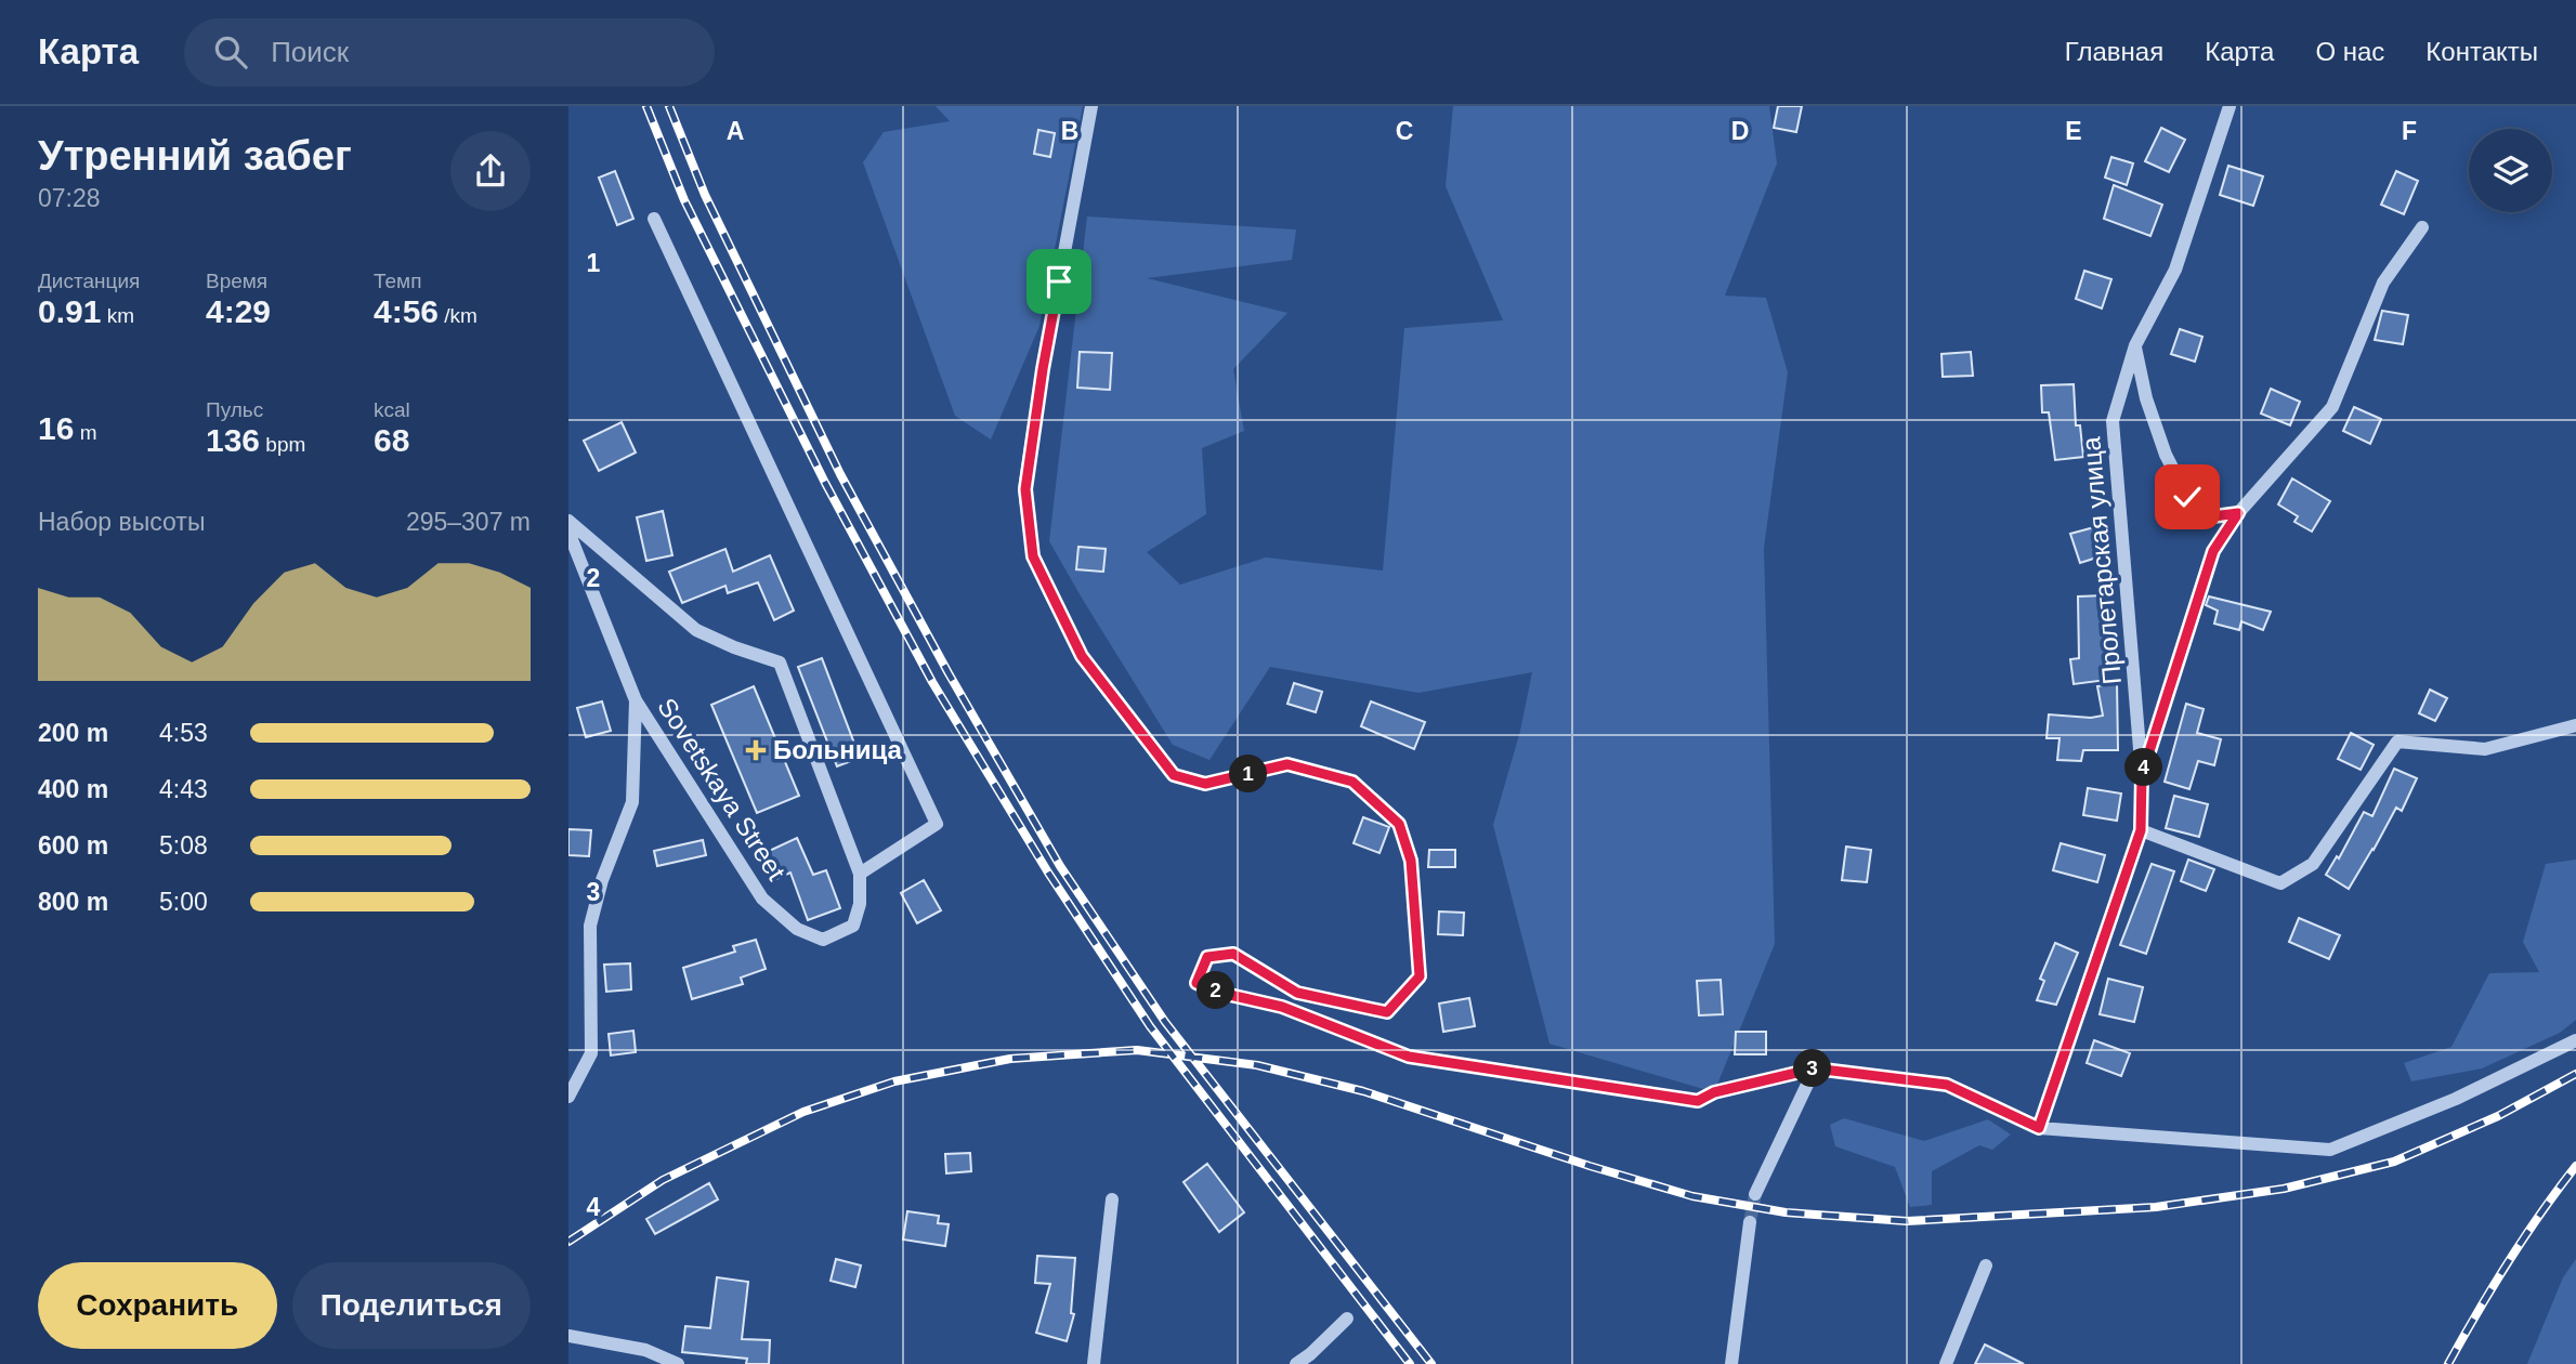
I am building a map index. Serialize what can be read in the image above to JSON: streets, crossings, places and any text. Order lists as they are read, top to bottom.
{
  "streets": {
    "street": ["Пролетарская улица", "Sovetskaya Street"]
  },
  "places": {
    "health": ["Больница"]
  },
  "page": {
    "header": "Карта",
    "search": "Поиск",
    "nav": [
      "Главная",
      "Карта",
      "О нас",
      "Контакты"
    ],
    "heading": ["Утренний забег", "07:28"],
    "stats": [
      ["Дистанция", "0.91 km"],
      ["Время", "4:29"],
      ["Темп", "4:56 /km"],
      ["16 m"],
      ["Пульс", "136 bpm"],
      ["kcal", "68"]
    ],
    "chart": ["Набор высоты", "295–307 m"],
    "list": [
      {
        "name": "200 m",
        "note": "4:53"
      },
      {
        "name": "400 m",
        "note": "4:43"
      },
      {
        "name": "600 m",
        "note": "5:08"
      },
      {
        "name": "800 m",
        "note": "5:00"
      }
    ],
    "pins": [
      "4",
      "1",
      "2",
      "3"
    ],
    "buttons": ["Сохранить", "Поделиться"]
  },
  "grid": {
    "columns": [
      "A",
      "B",
      "C",
      "D",
      "E",
      "F"
    ],
    "rows": [
      "1",
      "2",
      "3",
      "4"
    ]
  }
}
